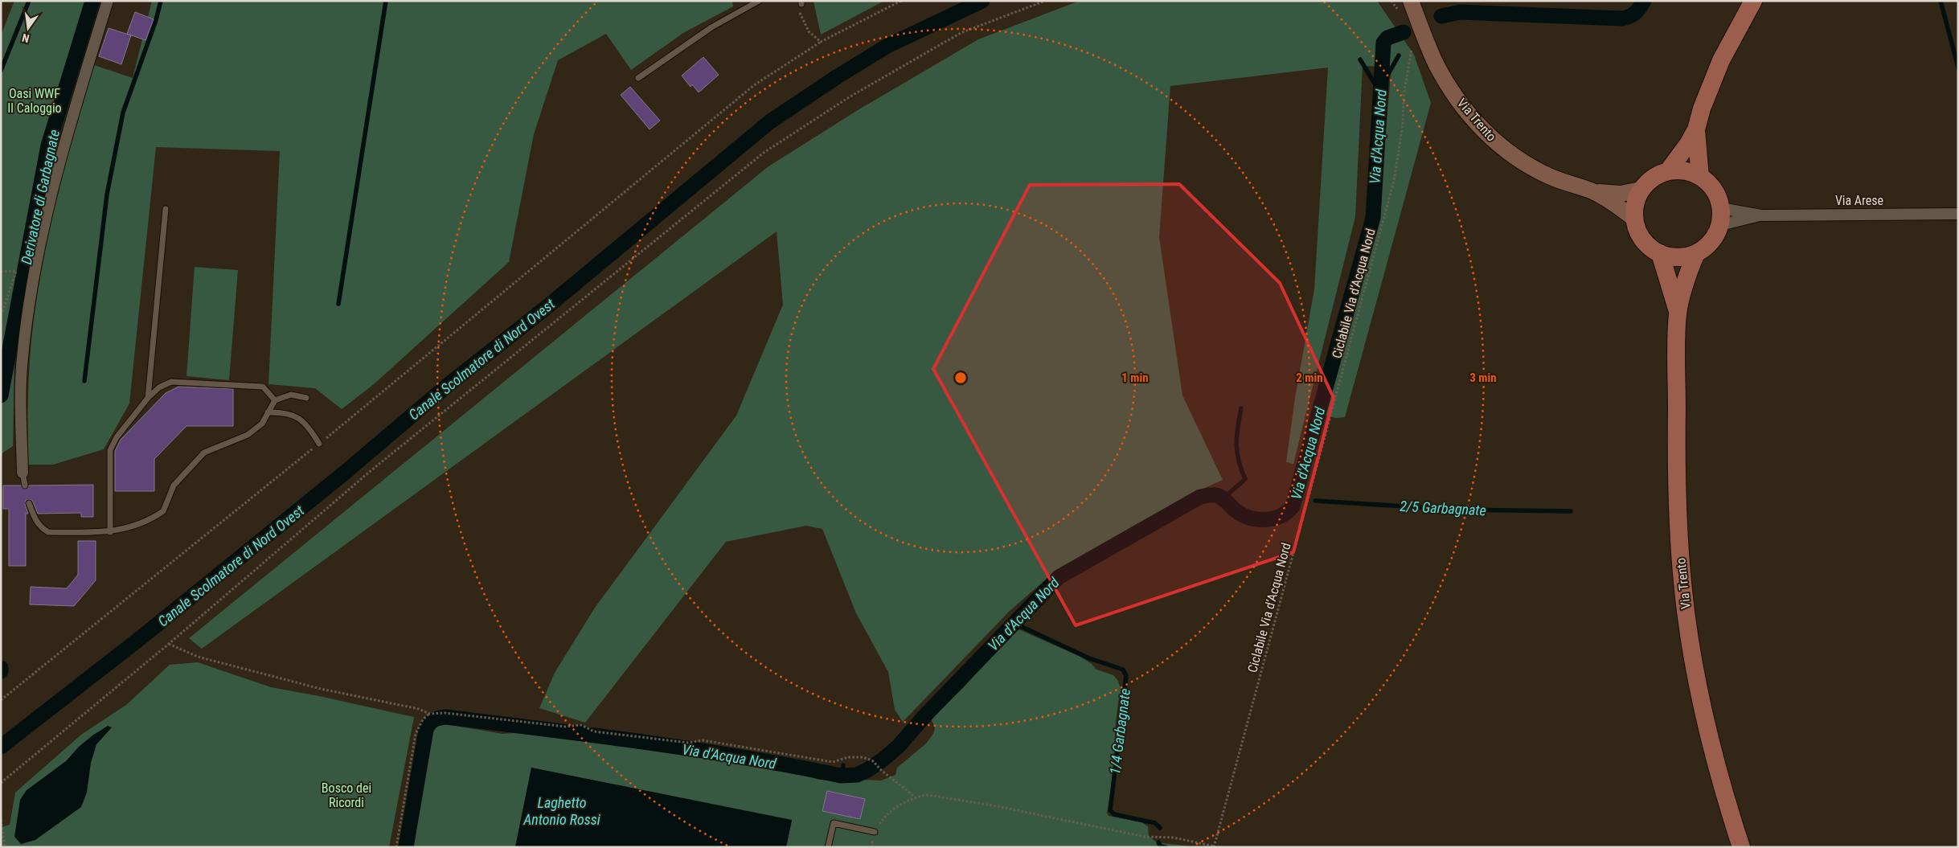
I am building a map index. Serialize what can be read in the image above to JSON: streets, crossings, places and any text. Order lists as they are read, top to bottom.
{
  "streets": {
    "main road": ["Via Trento"],
    "street": ["Via Arese"],
    "path": ["Ciclabile Via d’Acqua Nord"]
  },
  "crossings": [
    ["Via Trento", "Via Arese"]
  ],
  "water": [
    "Via d'Acqua Nord",
    "Derivatore di Garbagnate",
    "Canale Scolmatore di Nord Ovest",
    "2/5 Garbagnate",
    "1/4 Garbagnate",
    "Laghetto Antonio Rossi"
  ],
  "parks": ["Oasi WWF Il Caloggio", "Bosco dei Ricordi"],
  "north": "bottom",
  "rings": ["1 min", "2 min", "3 min"]
}
